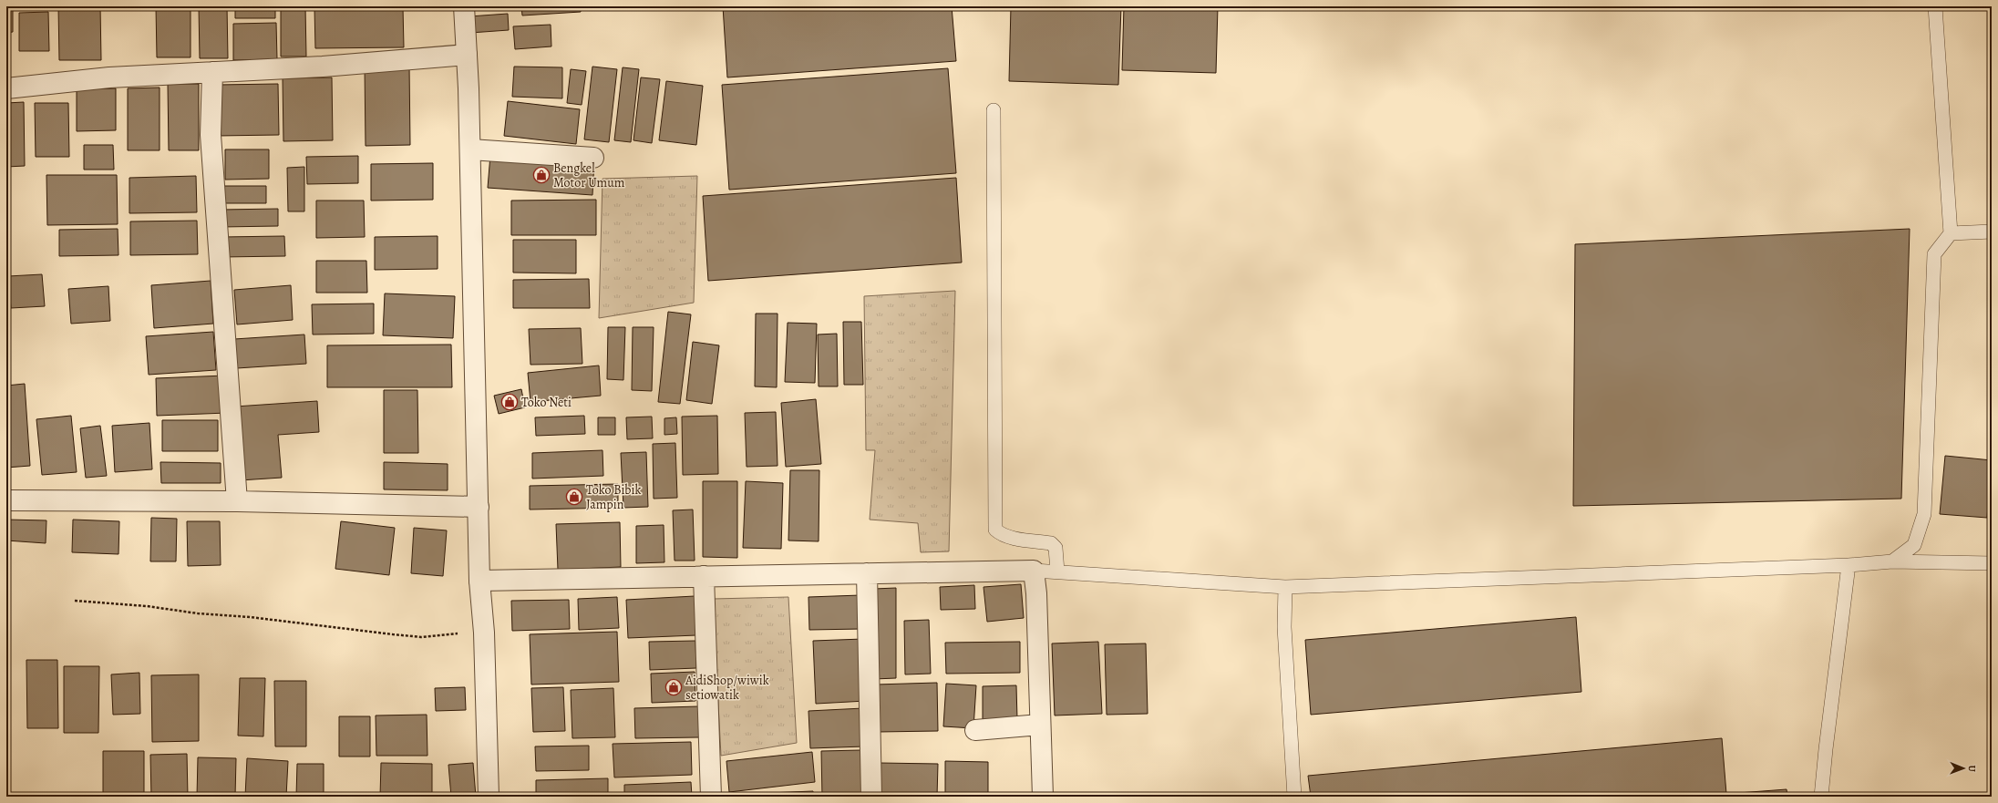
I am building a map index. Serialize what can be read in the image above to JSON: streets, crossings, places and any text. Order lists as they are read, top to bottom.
{
  "places": {
    "shop": [
      "Bengkel Motor Umum",
      "Toko Neti",
      "Toko Bibik Jampin",
      "AidiShop/wiwik setiowatik"
    ]
  },
  "north": "right"
}
